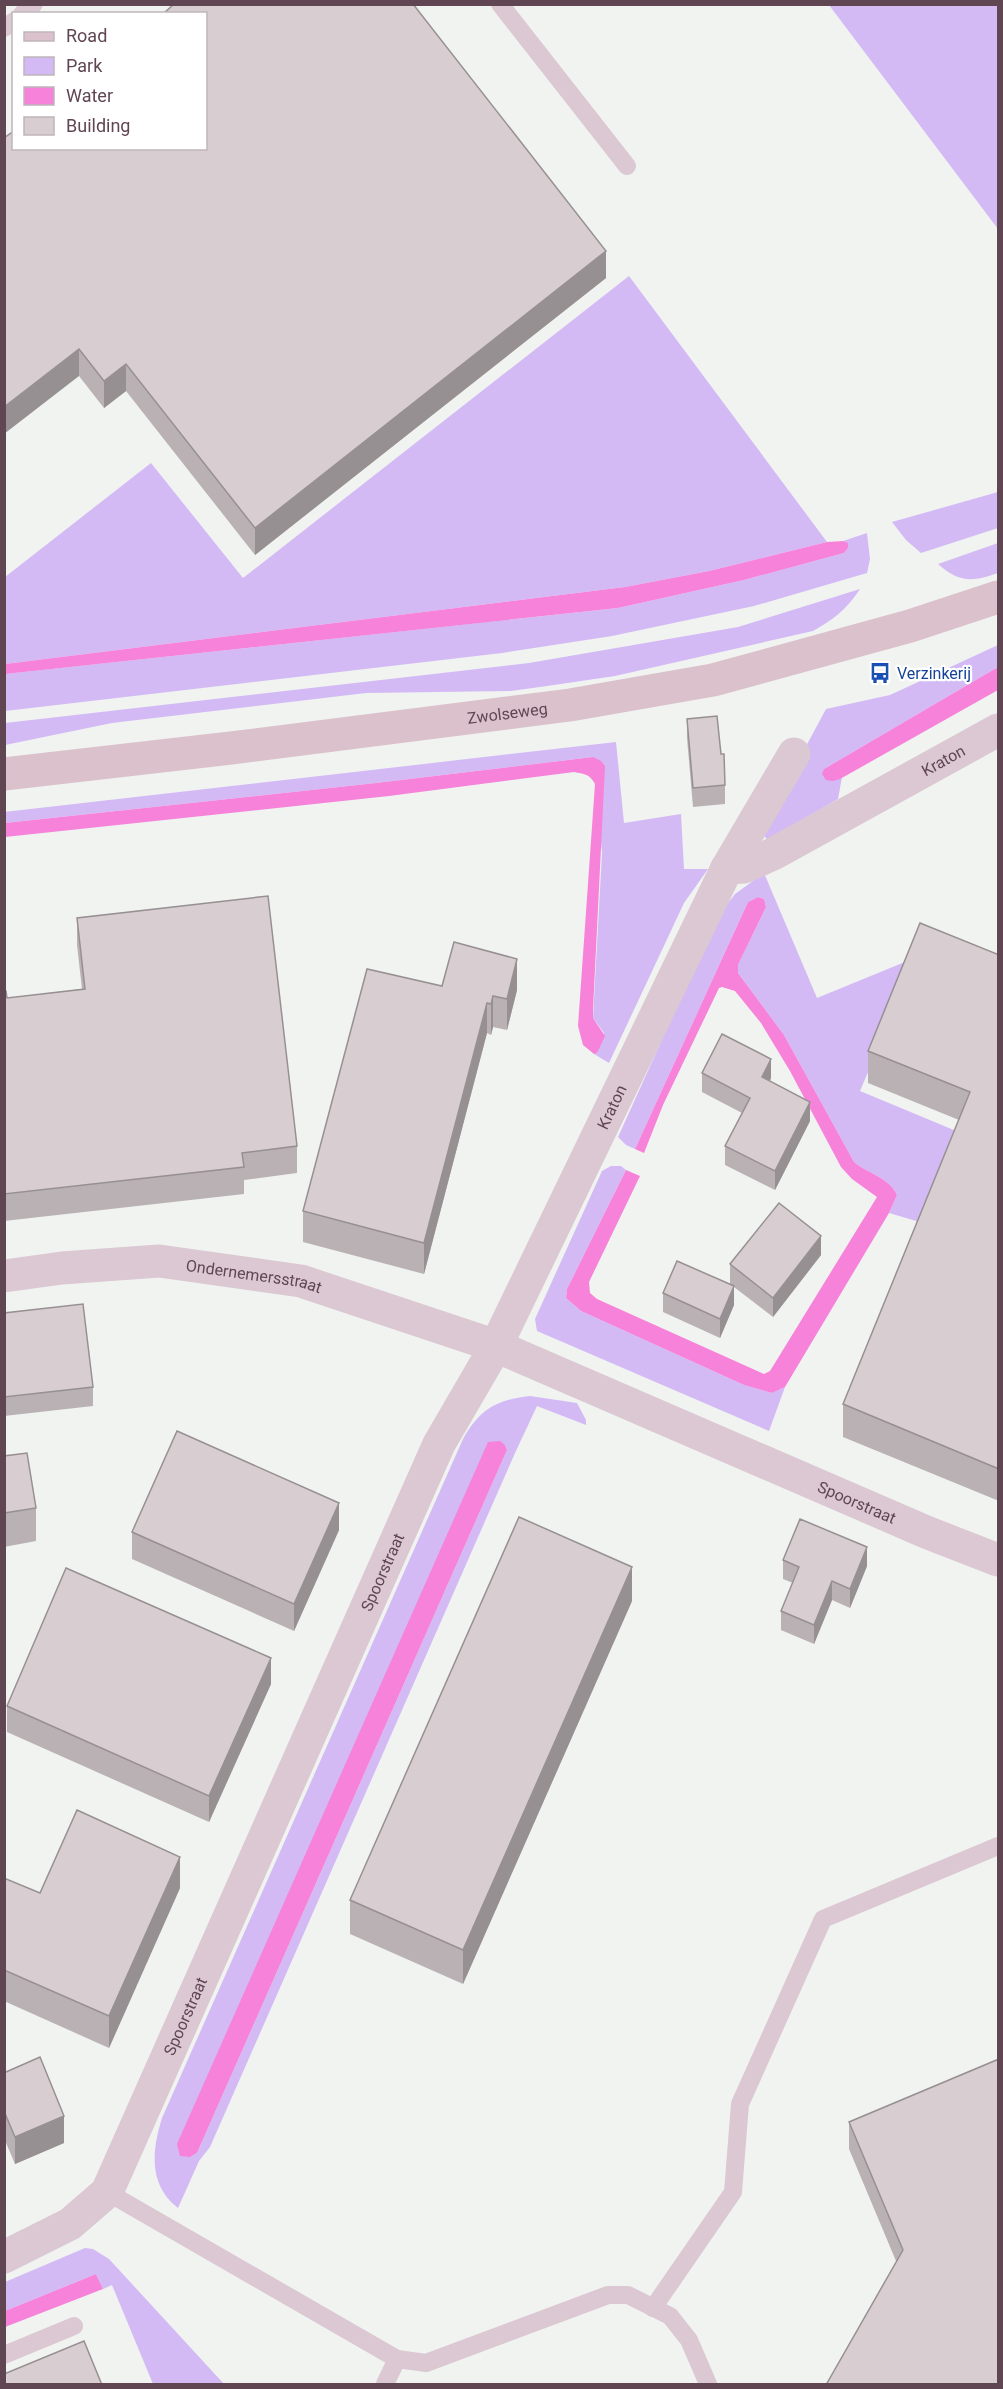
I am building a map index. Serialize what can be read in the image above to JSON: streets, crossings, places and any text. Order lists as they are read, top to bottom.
{
  "streets": {
    "main road": ["Zwolseweg"],
    "street": ["Kraton", "Ondernemersstraat", "Spoorstraat"]
  },
  "crossings": [
    ["Kraton", "Ondernemersstraat"],
    ["Kraton", "Spoorstraat"],
    ["Ondernemersstraat", "Spoorstraat"]
  ],
  "places": {
    "bus stop": ["Verzinkerij"]
  },
  "legend": [
    "Road",
    "Park",
    "Water",
    "Building"
  ]
}
